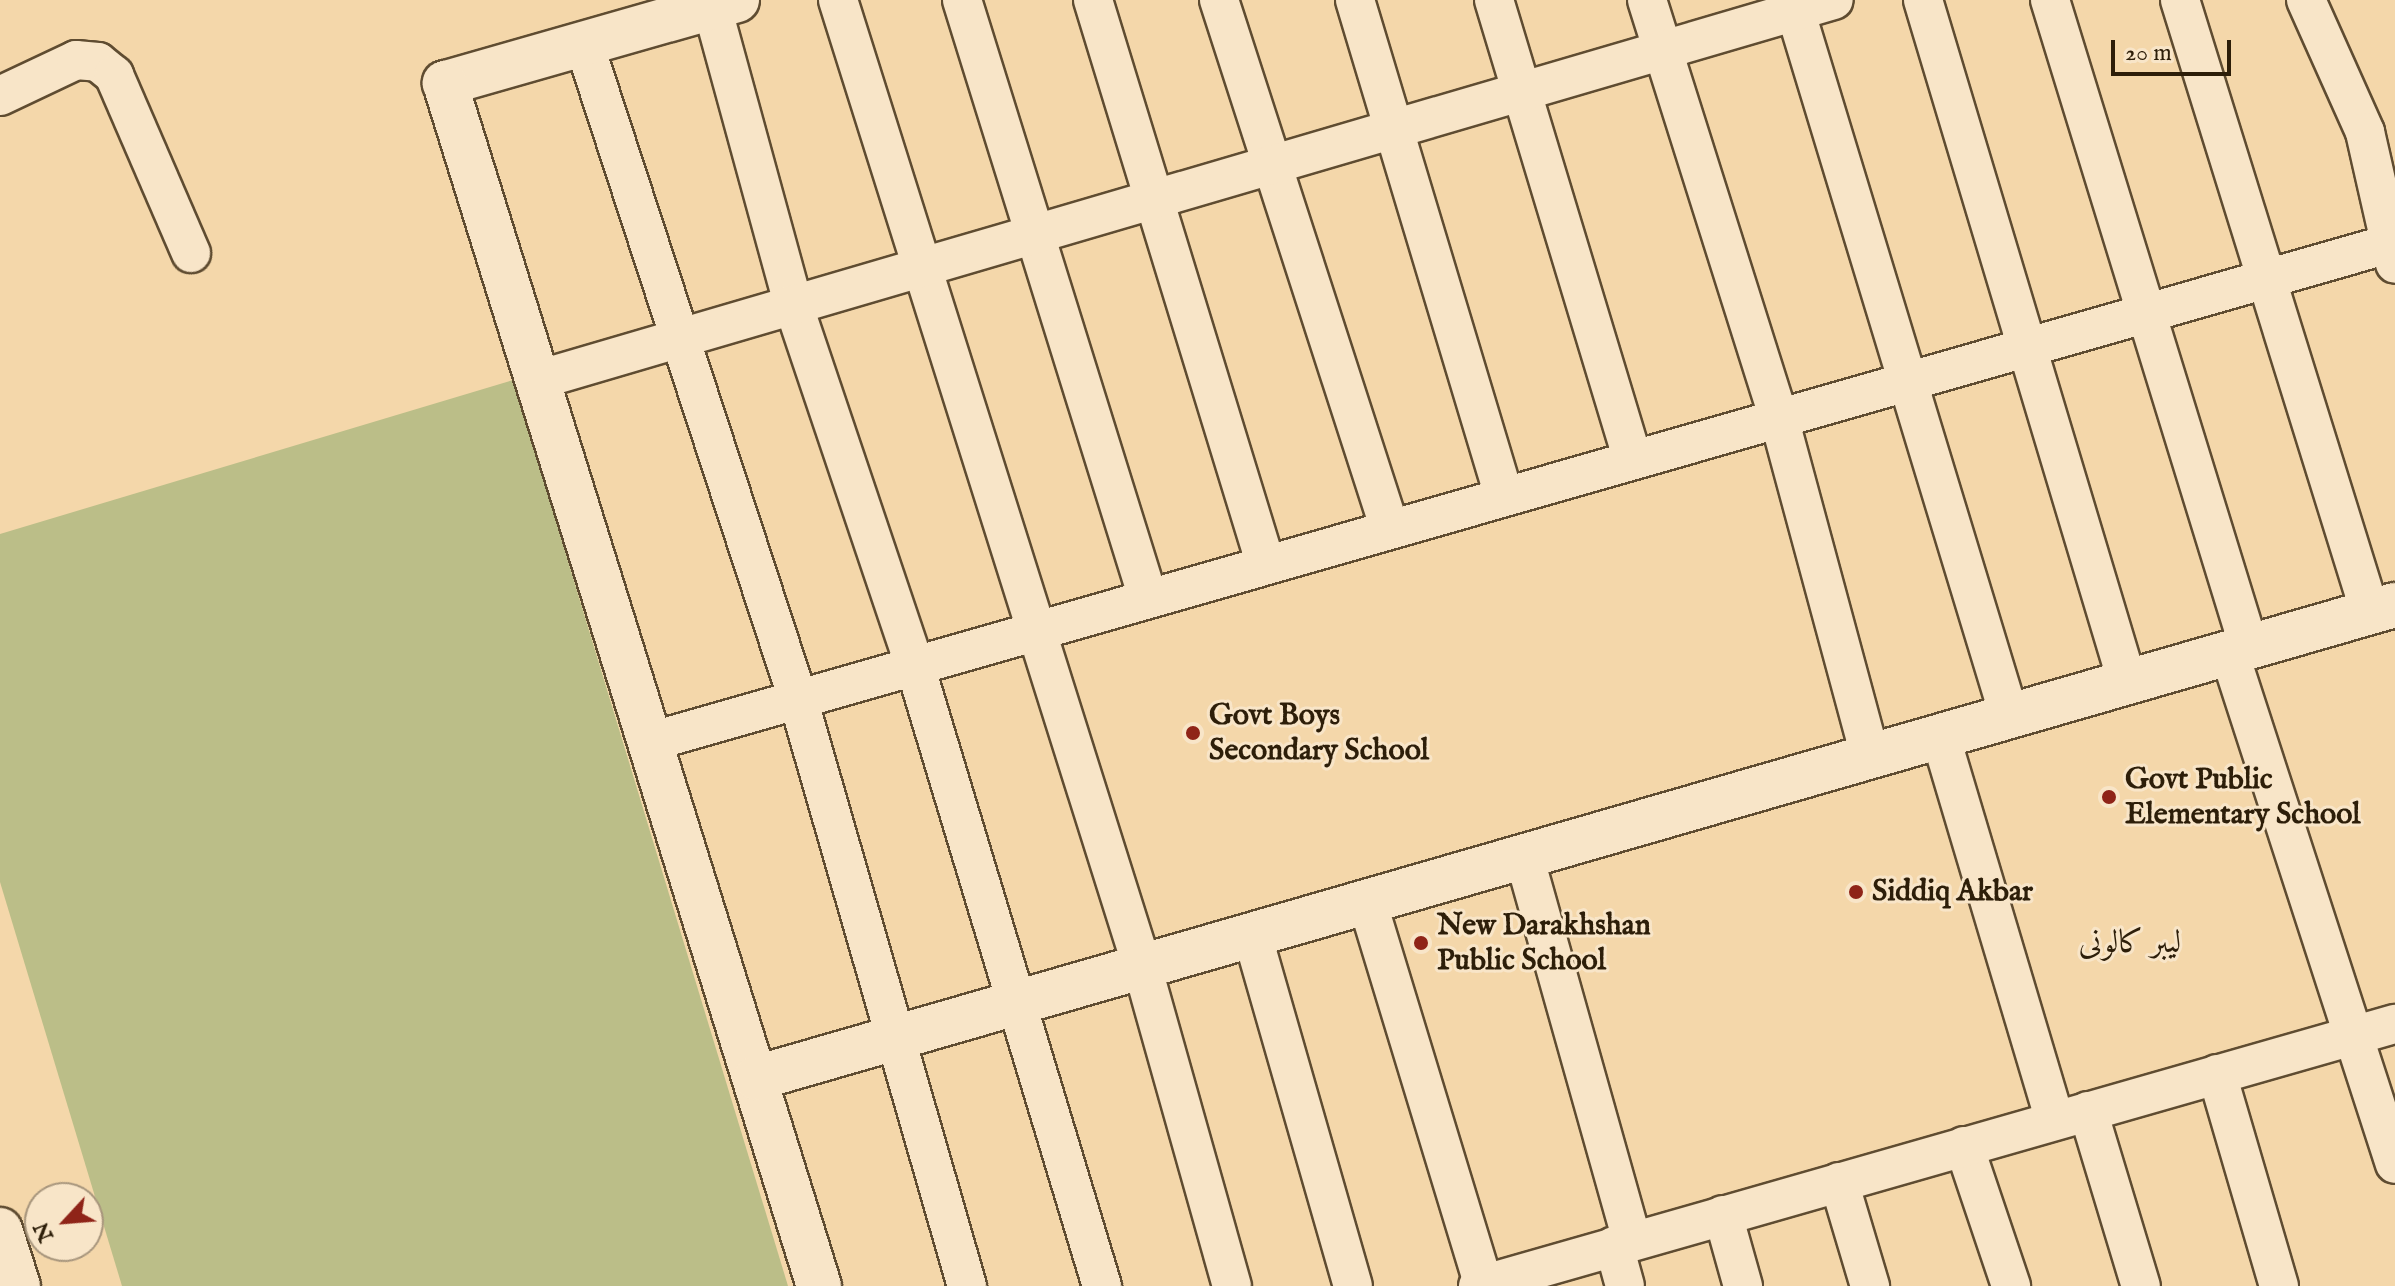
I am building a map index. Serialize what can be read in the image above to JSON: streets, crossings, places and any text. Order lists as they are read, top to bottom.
{
  "districts": ["لیبر کالونی"],
  "places": [
    "Govt Boys Secondary School",
    "Govt Public Elementary School",
    "Siddiq Akbar",
    "New Darakhshan Public School"
  ],
  "scale_bar": "20 m",
  "north": "bottom left"
}
